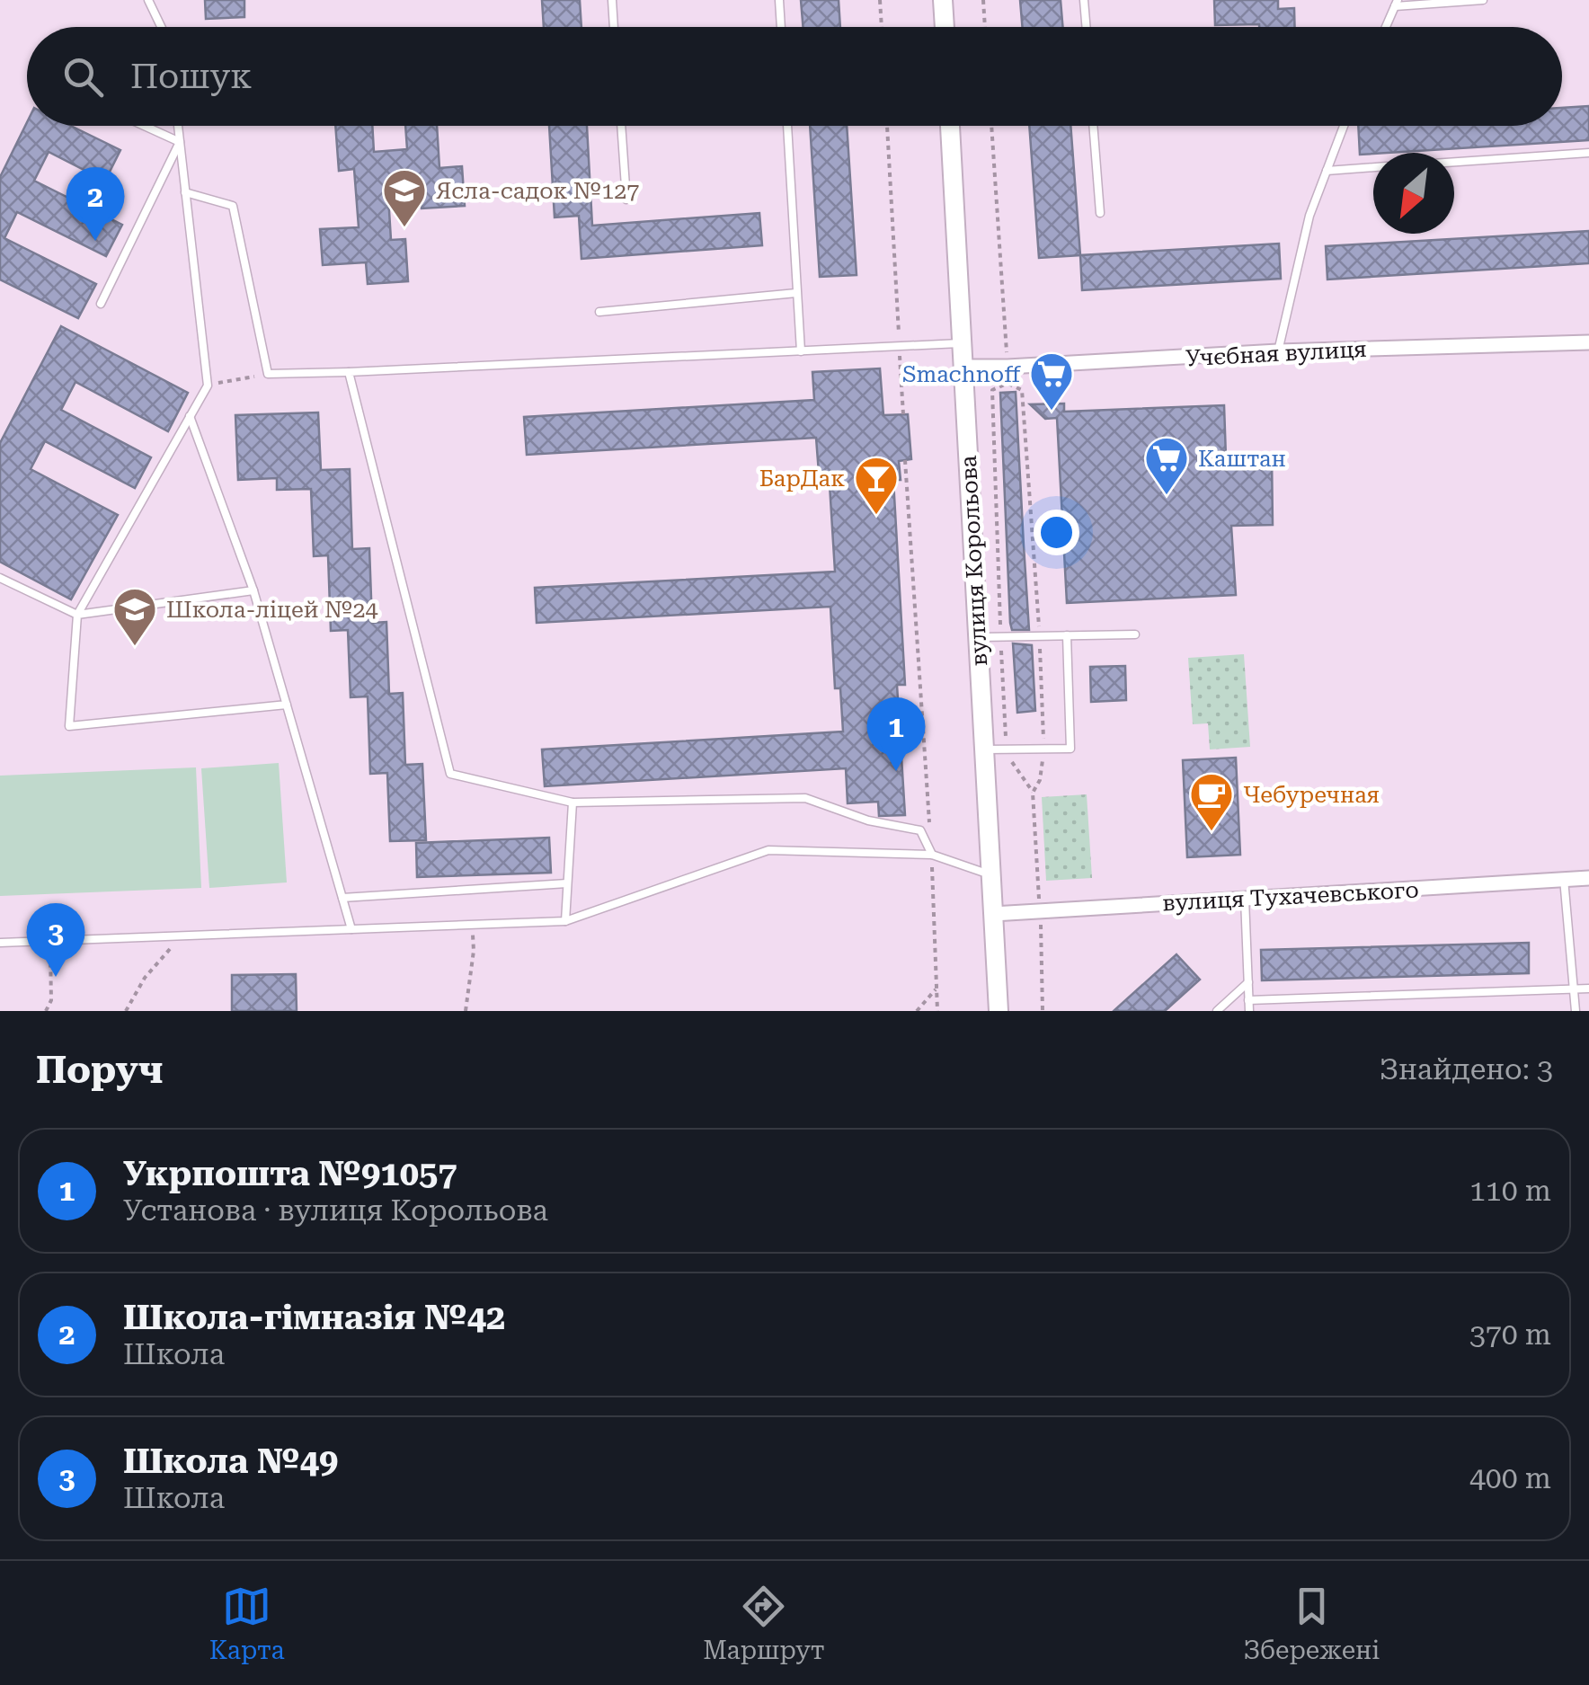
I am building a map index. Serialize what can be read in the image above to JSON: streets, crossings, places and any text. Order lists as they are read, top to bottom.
{
  "streets": {
    "street": ["Учєбная вулиця", "вулиця Корольова", "вулиця Тухачевського"]
  },
  "crossings": [
    ["Учєбная вулиця", "вулиця Корольова"],
    ["вулиця Корольова", "вулиця Тухачевського"]
  ],
  "places": {
    "school or university": ["Ясла-садок №127", "Школа-ліцей №24"],
    "supermarket": ["Smachnoff", "Каштан"],
    "bar": ["БарДак"],
    "cafe": ["Чебуречная"]
  },
  "north": "bottom left",
  "page": {
    "search": "Пошук",
    "pins": ["2", "1", "3"],
    "heading": ["Поруч", "Знайдено: 3"],
    "list": [
      {
        "mark": "1",
        "name": "Укрпошта №91057",
        "note": "Установа · вулиця Корольова",
        "value": "110 m"
      },
      {
        "mark": "2",
        "name": "Школа-гімназія №42",
        "note": "Школа",
        "value": "370 m"
      },
      {
        "mark": "3",
        "name": "Школа №49",
        "note": "Школа",
        "value": "400 m"
      }
    ],
    "nav": ["Карта", "Маршрут", "Збережені"]
  }
}
